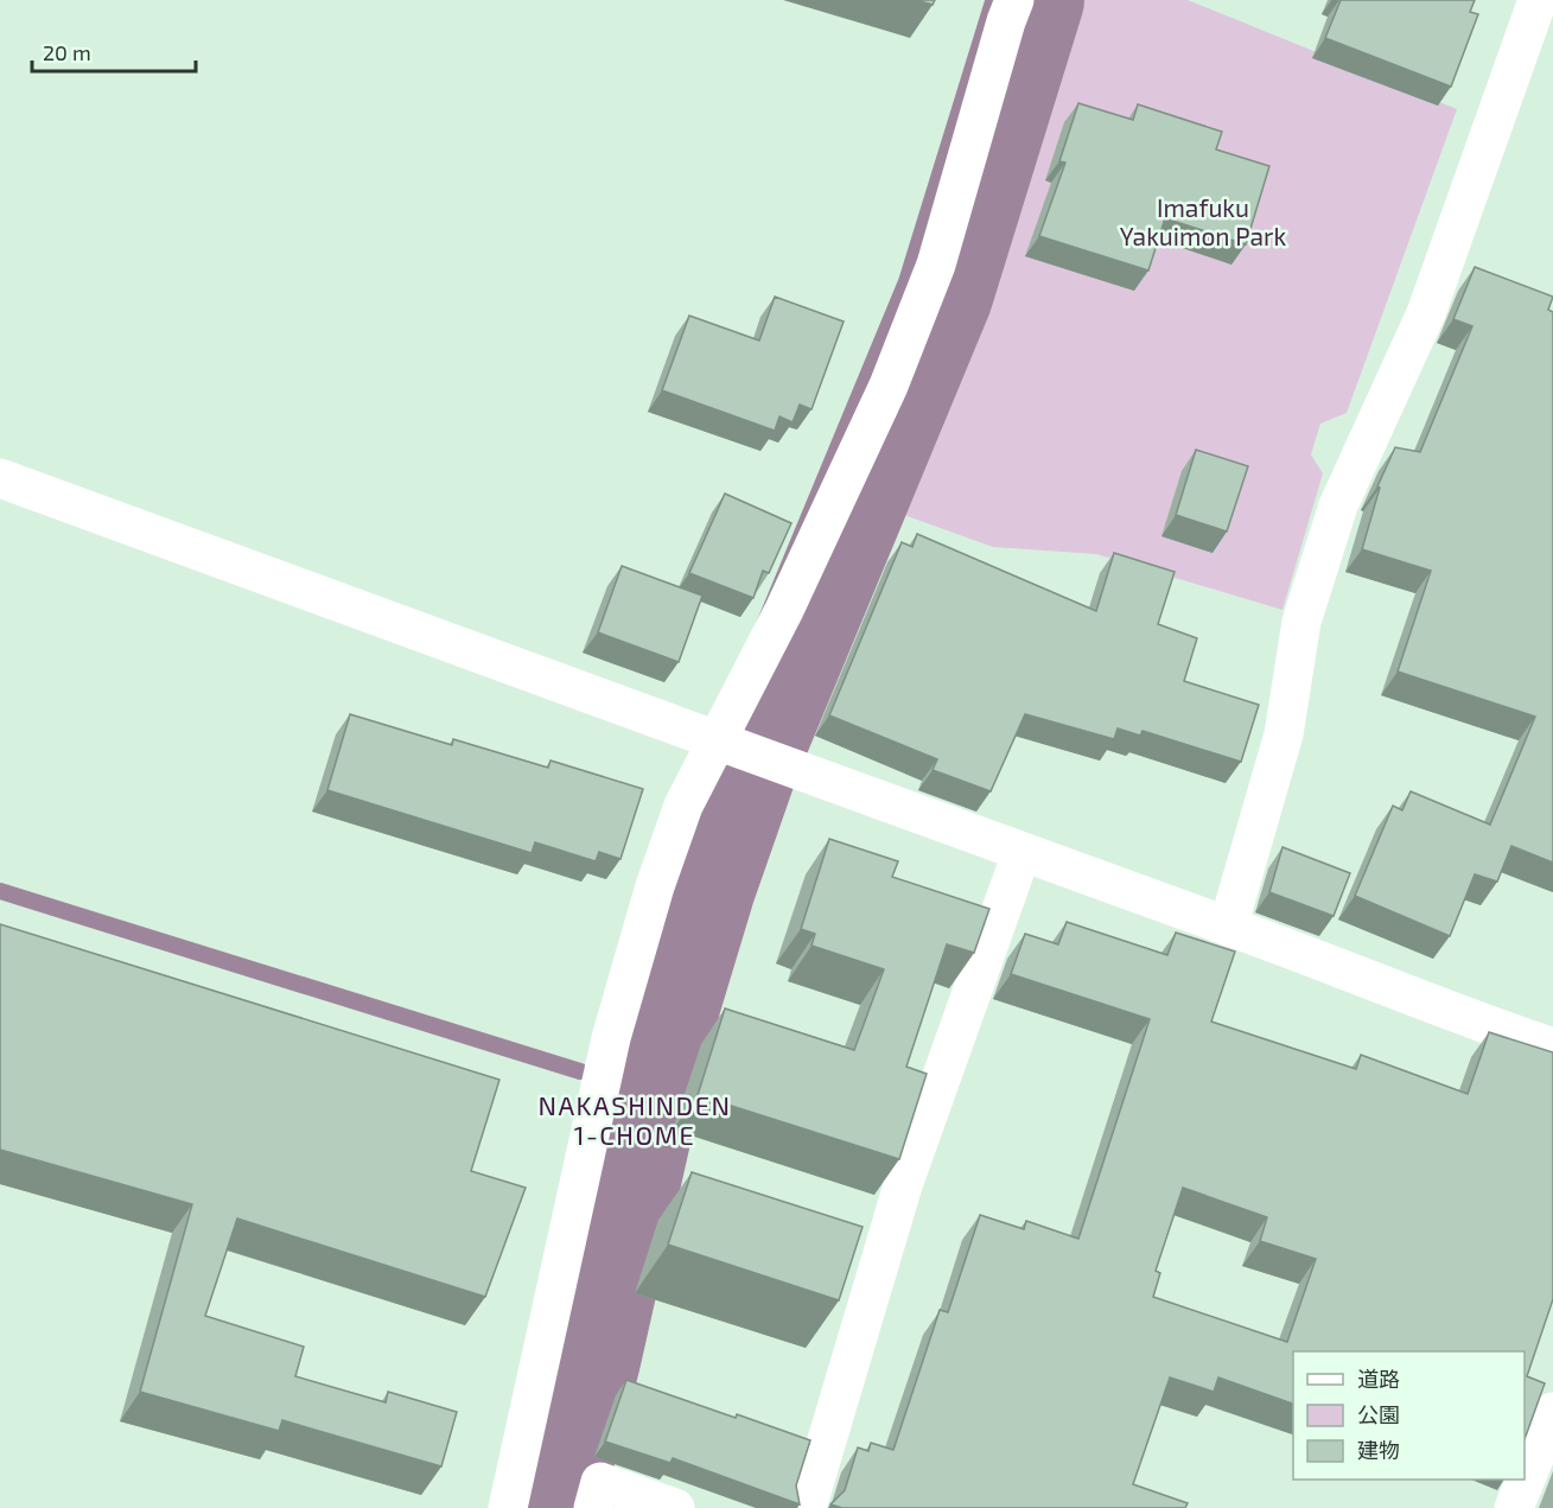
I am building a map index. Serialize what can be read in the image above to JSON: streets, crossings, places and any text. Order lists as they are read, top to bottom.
{
  "districts": ["NAKASHINDEN 1-CHOME"],
  "parks": ["Imafuku Yakuimon Park"],
  "legend": ["道路", "公園", "建物"],
  "scale_bar": "20 m"
}
